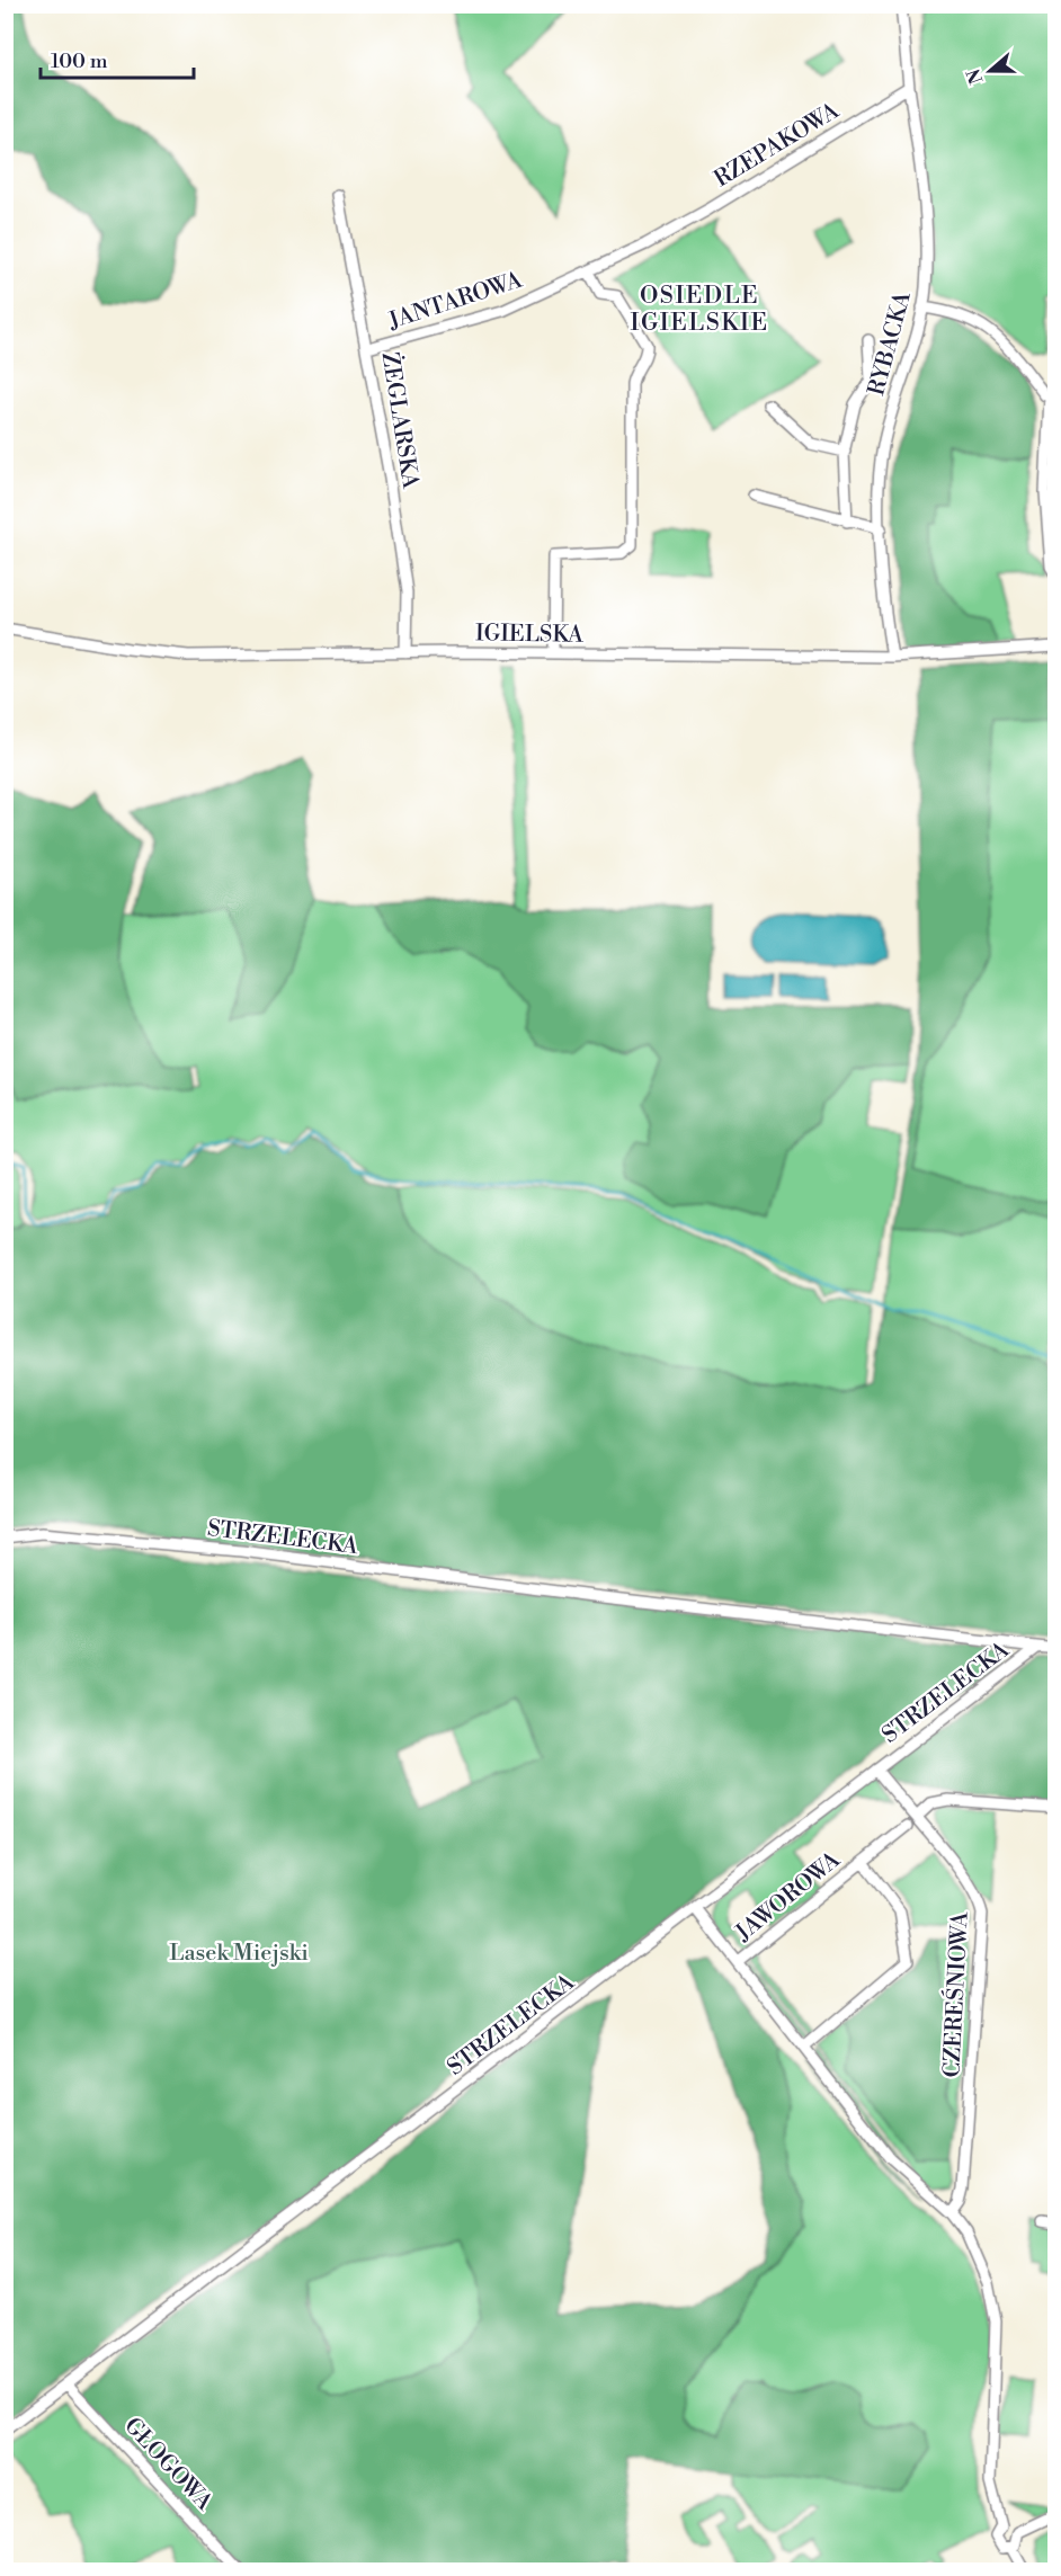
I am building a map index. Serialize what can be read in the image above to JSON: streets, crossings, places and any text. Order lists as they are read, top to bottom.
{
  "streets": {
    "street": [
      "RZEPAKOWA",
      "JANTAROWA",
      "RYBACKA",
      "ŻEGLARSKA",
      "IGIELSKA",
      "STRZELECKA",
      "JAWOROWA",
      "CZEREŚNIOWA",
      "GŁOGOWA"
    ]
  },
  "crossings": [
    ["RZEPAKOWA", "JANTAROWA"],
    ["RZEPAKOWA", "RYBACKA"],
    ["JANTAROWA", "ŻEGLARSKA"],
    ["RYBACKA", "IGIELSKA"],
    ["ŻEGLARSKA", "IGIELSKA"],
    ["STRZELECKA", "CZEREŚNIOWA"],
    ["STRZELECKA", "GŁOGOWA"]
  ],
  "districts": ["OSIEDLE IGIELSKIE"],
  "parks": ["Lasek Miejski"],
  "scale_bar": "100 m",
  "north": "left"
}
